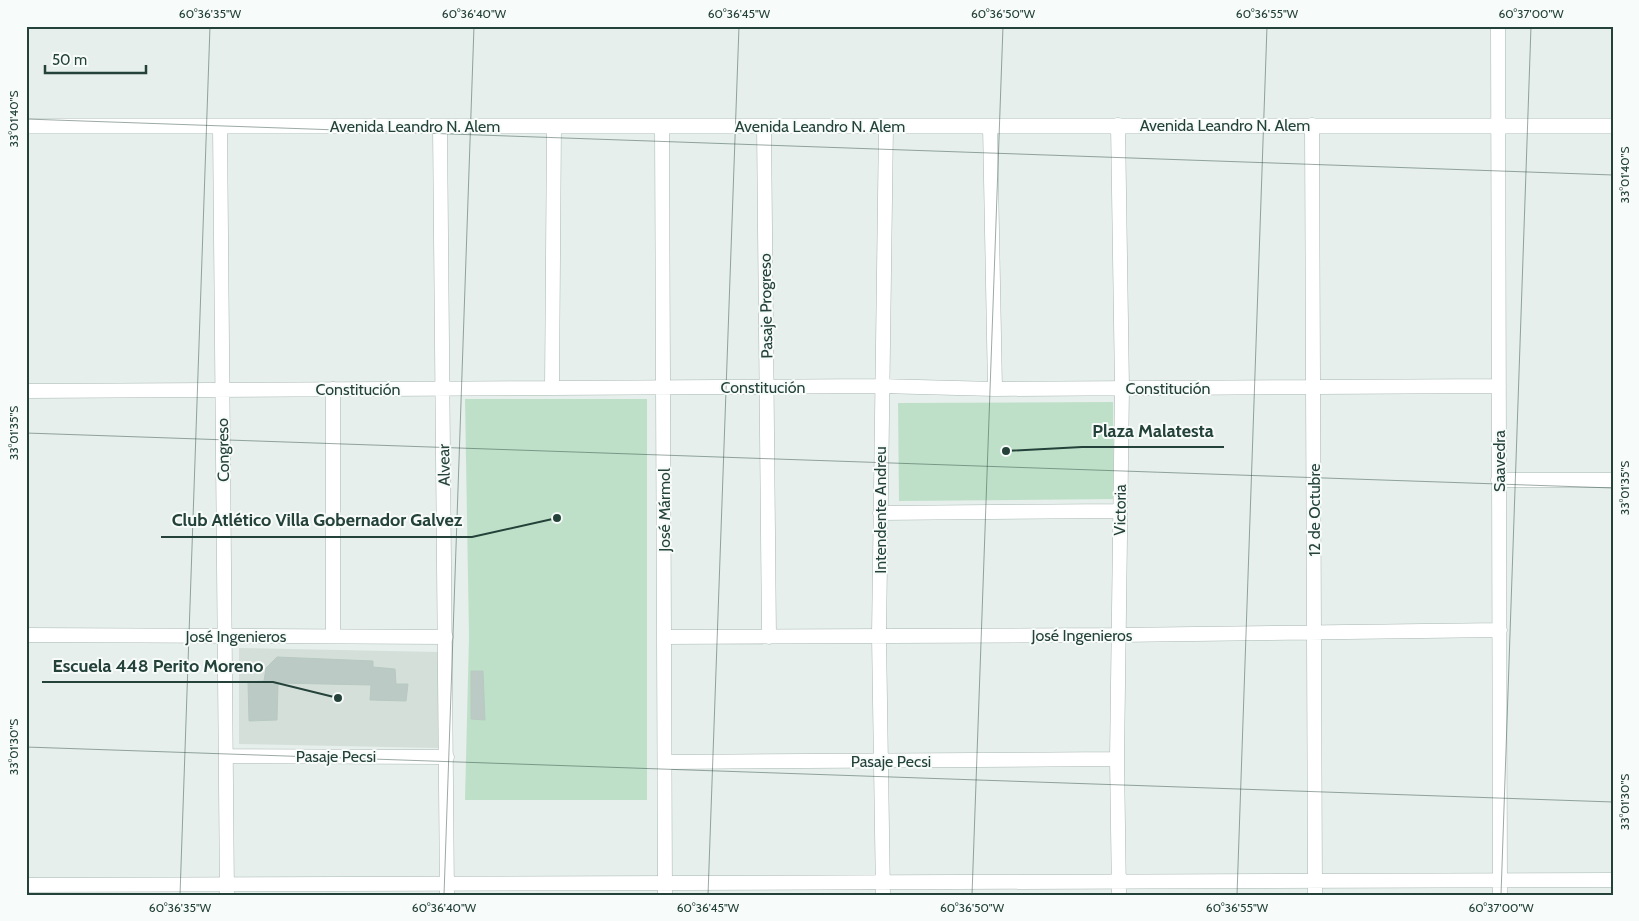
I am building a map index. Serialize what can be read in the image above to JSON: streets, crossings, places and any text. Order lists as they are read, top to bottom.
{
  "streets": {
    "street": [
      "Avenida Leandro N. Alem",
      "Pasaje Progreso",
      "Constitución",
      "Congreso",
      "Saavedra",
      "Alvear",
      "José Mármol",
      "Intendente Andreu",
      "Victoria",
      "12 de Octubre",
      "José Ingenieros",
      "Pasaje Pecsi"
    ]
  },
  "crossings": [
    ["Avenida Leandro N. Alem", "Pasaje Progreso"],
    ["Avenida Leandro N. Alem", "Congreso"],
    ["Avenida Leandro N. Alem", "Saavedra"],
    ["Avenida Leandro N. Alem", "Alvear"],
    ["Avenida Leandro N. Alem", "José Mármol"],
    ["Avenida Leandro N. Alem", "Intendente Andreu"],
    ["Avenida Leandro N. Alem", "Victoria"],
    ["Avenida Leandro N. Alem", "12 de Octubre"],
    ["Pasaje Progreso", "Constitución"],
    ["Pasaje Progreso", "José Ingenieros"],
    ["Constitución", "Congreso"],
    ["Constitución", "Saavedra"],
    ["Constitución", "Alvear"],
    ["Constitución", "José Mármol"],
    ["Constitución", "Intendente Andreu"],
    ["Constitución", "Victoria"],
    ["Constitución", "12 de Octubre"],
    ["Congreso", "José Ingenieros"],
    ["Congreso", "Pasaje Pecsi"],
    ["Saavedra", "José Ingenieros"],
    ["Alvear", "José Ingenieros"],
    ["Alvear", "Pasaje Pecsi"],
    ["José Mármol", "José Ingenieros"],
    ["José Mármol", "Pasaje Pecsi"],
    ["Intendente Andreu", "José Ingenieros"],
    ["Intendente Andreu", "Pasaje Pecsi"],
    ["Victoria", "José Ingenieros"],
    ["Victoria", "Pasaje Pecsi"],
    ["12 de Octubre", "José Ingenieros"]
  ],
  "places": ["Plaza Malatesta", "Club Atlético Villa Gobernador Galvez", "Escuela 448 Perito Moreno"],
  "scale_bar": "50 m",
  "coordinates": [
    "60°36'35\"W",
    "60°36'40\"W",
    "60°36'45\"W",
    "60°36'50\"W",
    "60°36'55\"W",
    "60°37'00\"W",
    "33°01'40\"S",
    "33°01'35\"S",
    "33°01'30\"S"
  ]
}
